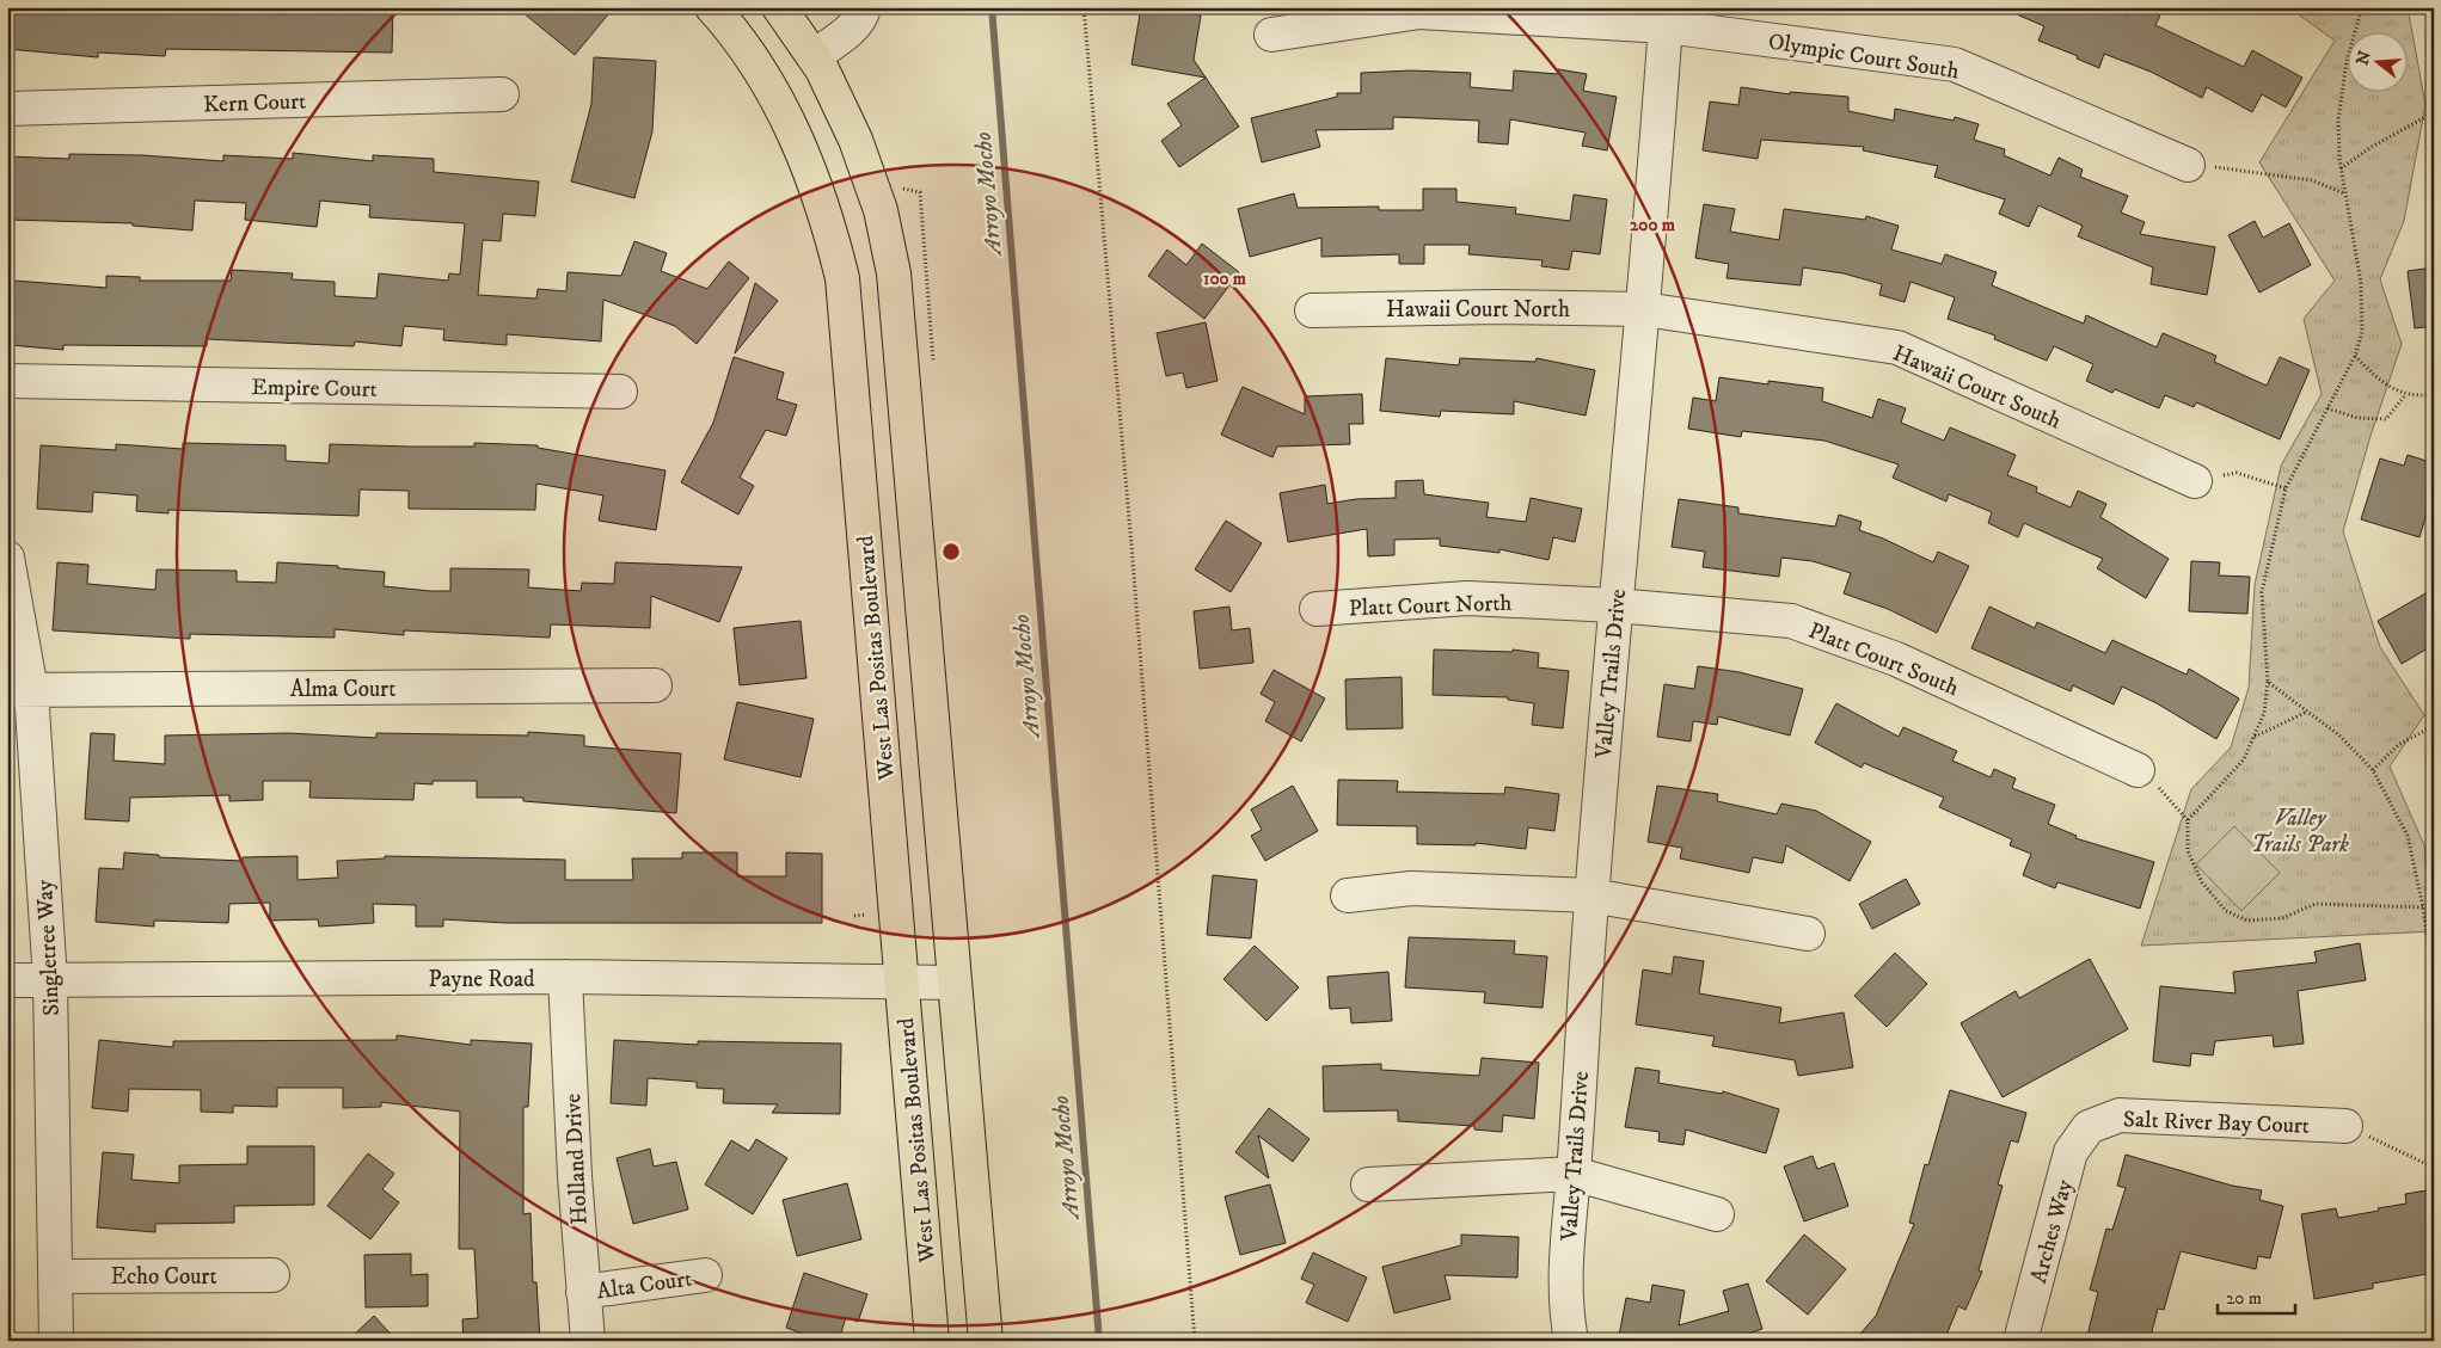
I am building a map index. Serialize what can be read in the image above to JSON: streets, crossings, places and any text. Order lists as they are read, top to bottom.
{
  "streets": {
    "main road": ["West Las Positas Boulevard"],
    "street": [
      "Olympic Court South",
      "Kern Court",
      "Hawaii Court North",
      "Hawaii Court South",
      "Empire Court",
      "Platt Court North",
      "Platt Court South",
      "Valley Trails Drive",
      "Alma Court",
      "Singletree Way",
      "Payne Road",
      "Salt River Bay Court",
      "Holland Drive",
      "Arches Way",
      "Echo Court",
      "Alta Court"
    ]
  },
  "crossings": [
    ["Olympic Court South", "Valley Trails Drive"],
    ["Hawaii Court North", "Hawaii Court South"],
    ["Hawaii Court North", "Valley Trails Drive"],
    ["Hawaii Court South", "Valley Trails Drive"],
    ["Platt Court North", "Platt Court South"],
    ["Platt Court North", "Valley Trails Drive"],
    ["West Las Positas Boulevard", "Payne Road"],
    ["Platt Court South", "Valley Trails Drive"],
    ["Alma Court", "Singletree Way"],
    ["Singletree Way", "Payne Road"],
    ["Singletree Way", "Echo Court"],
    ["Payne Road", "Holland Drive"],
    ["Salt River Bay Court", "Arches Way"],
    ["Holland Drive", "Alta Court"]
  ],
  "water": ["Arroyo Mocho"],
  "parks": ["Valley Trails Park"],
  "scale_bar": "20 m",
  "north": "left",
  "rings": ["200 m", "100 m"]
}
